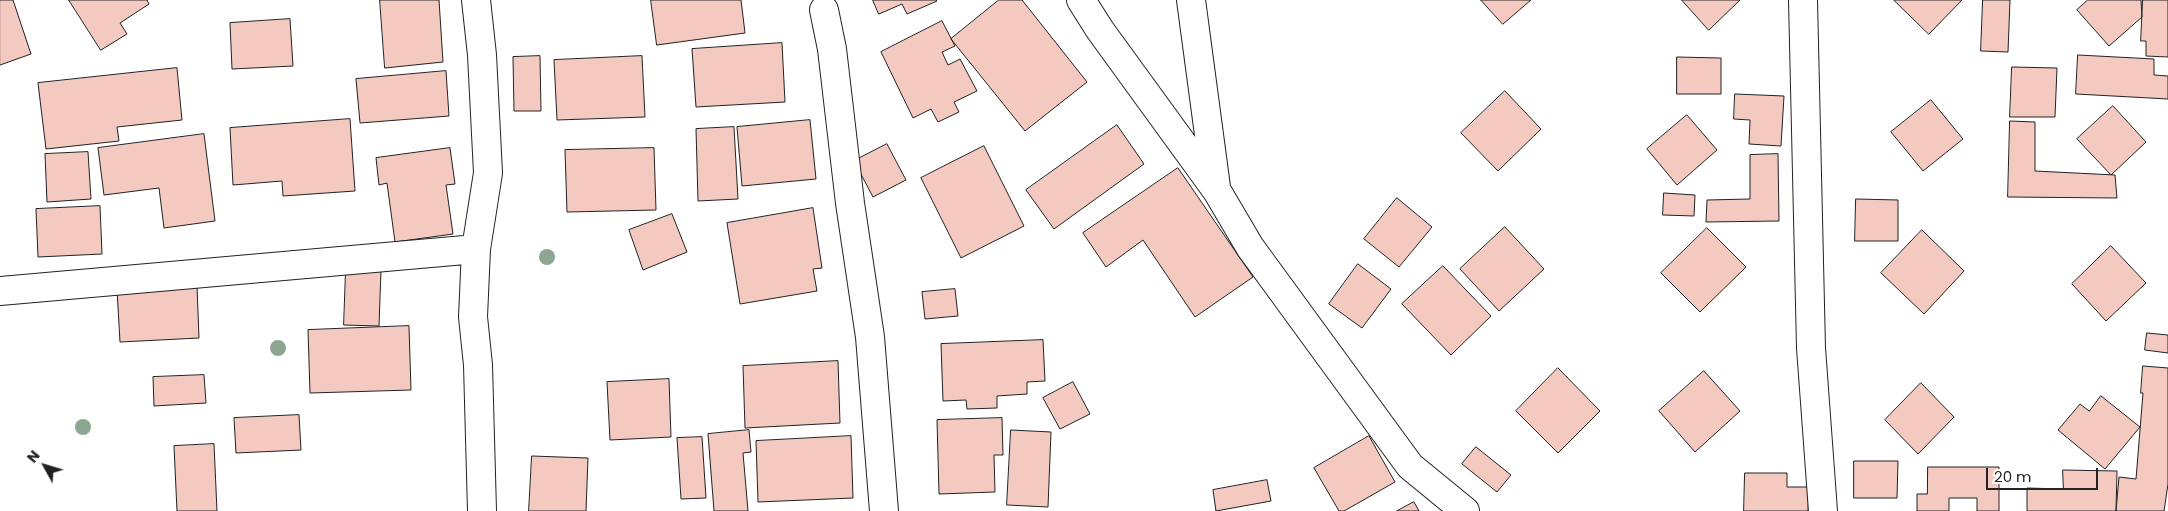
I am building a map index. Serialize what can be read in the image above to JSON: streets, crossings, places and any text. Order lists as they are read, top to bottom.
{
  "scale_bar": "20 m",
  "north": "top left"
}
